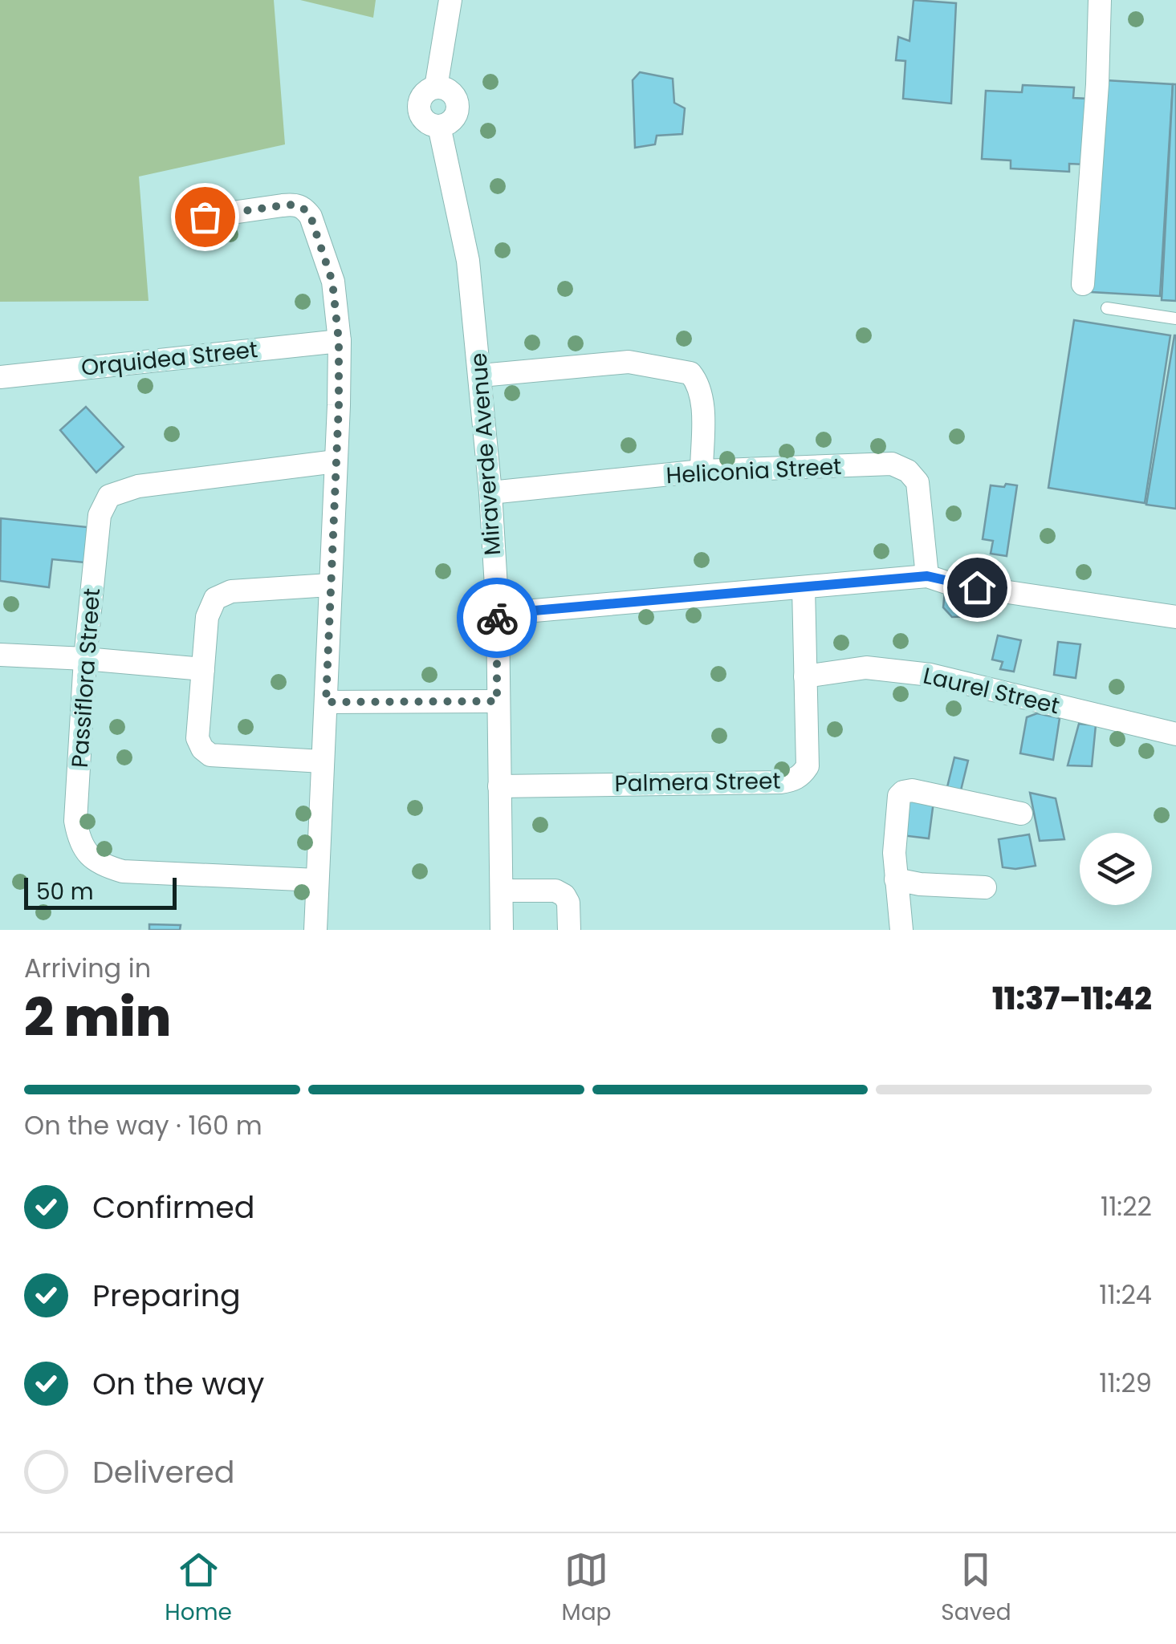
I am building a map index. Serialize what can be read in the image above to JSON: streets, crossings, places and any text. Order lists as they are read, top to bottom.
{
  "streets": {
    "street": [
      "Orquidea Street",
      "Miraverde Avenue",
      "Heliconia Street",
      "Passiflora Street",
      "Laurel Street",
      "Palmera Street"
    ]
  },
  "crossings": [
    ["Miraverde Avenue", "Heliconia Street"],
    ["Miraverde Avenue", "Palmera Street"],
    ["Laurel Street", "Palmera Street"]
  ],
  "scale_bar": "50 m",
  "page": {
    "scale": "50 m",
    "heading": ["2 min", "Arriving in", "11:37–11:42"],
    "bar": "On the way · 160 m",
    "list": [
      ["Confirmed", "11:22"],
      ["Preparing", "11:24"],
      ["On the way", "11:29"],
      "Delivered"
    ],
    "tabs": ["Home", "Map", "Saved"]
  }
}
